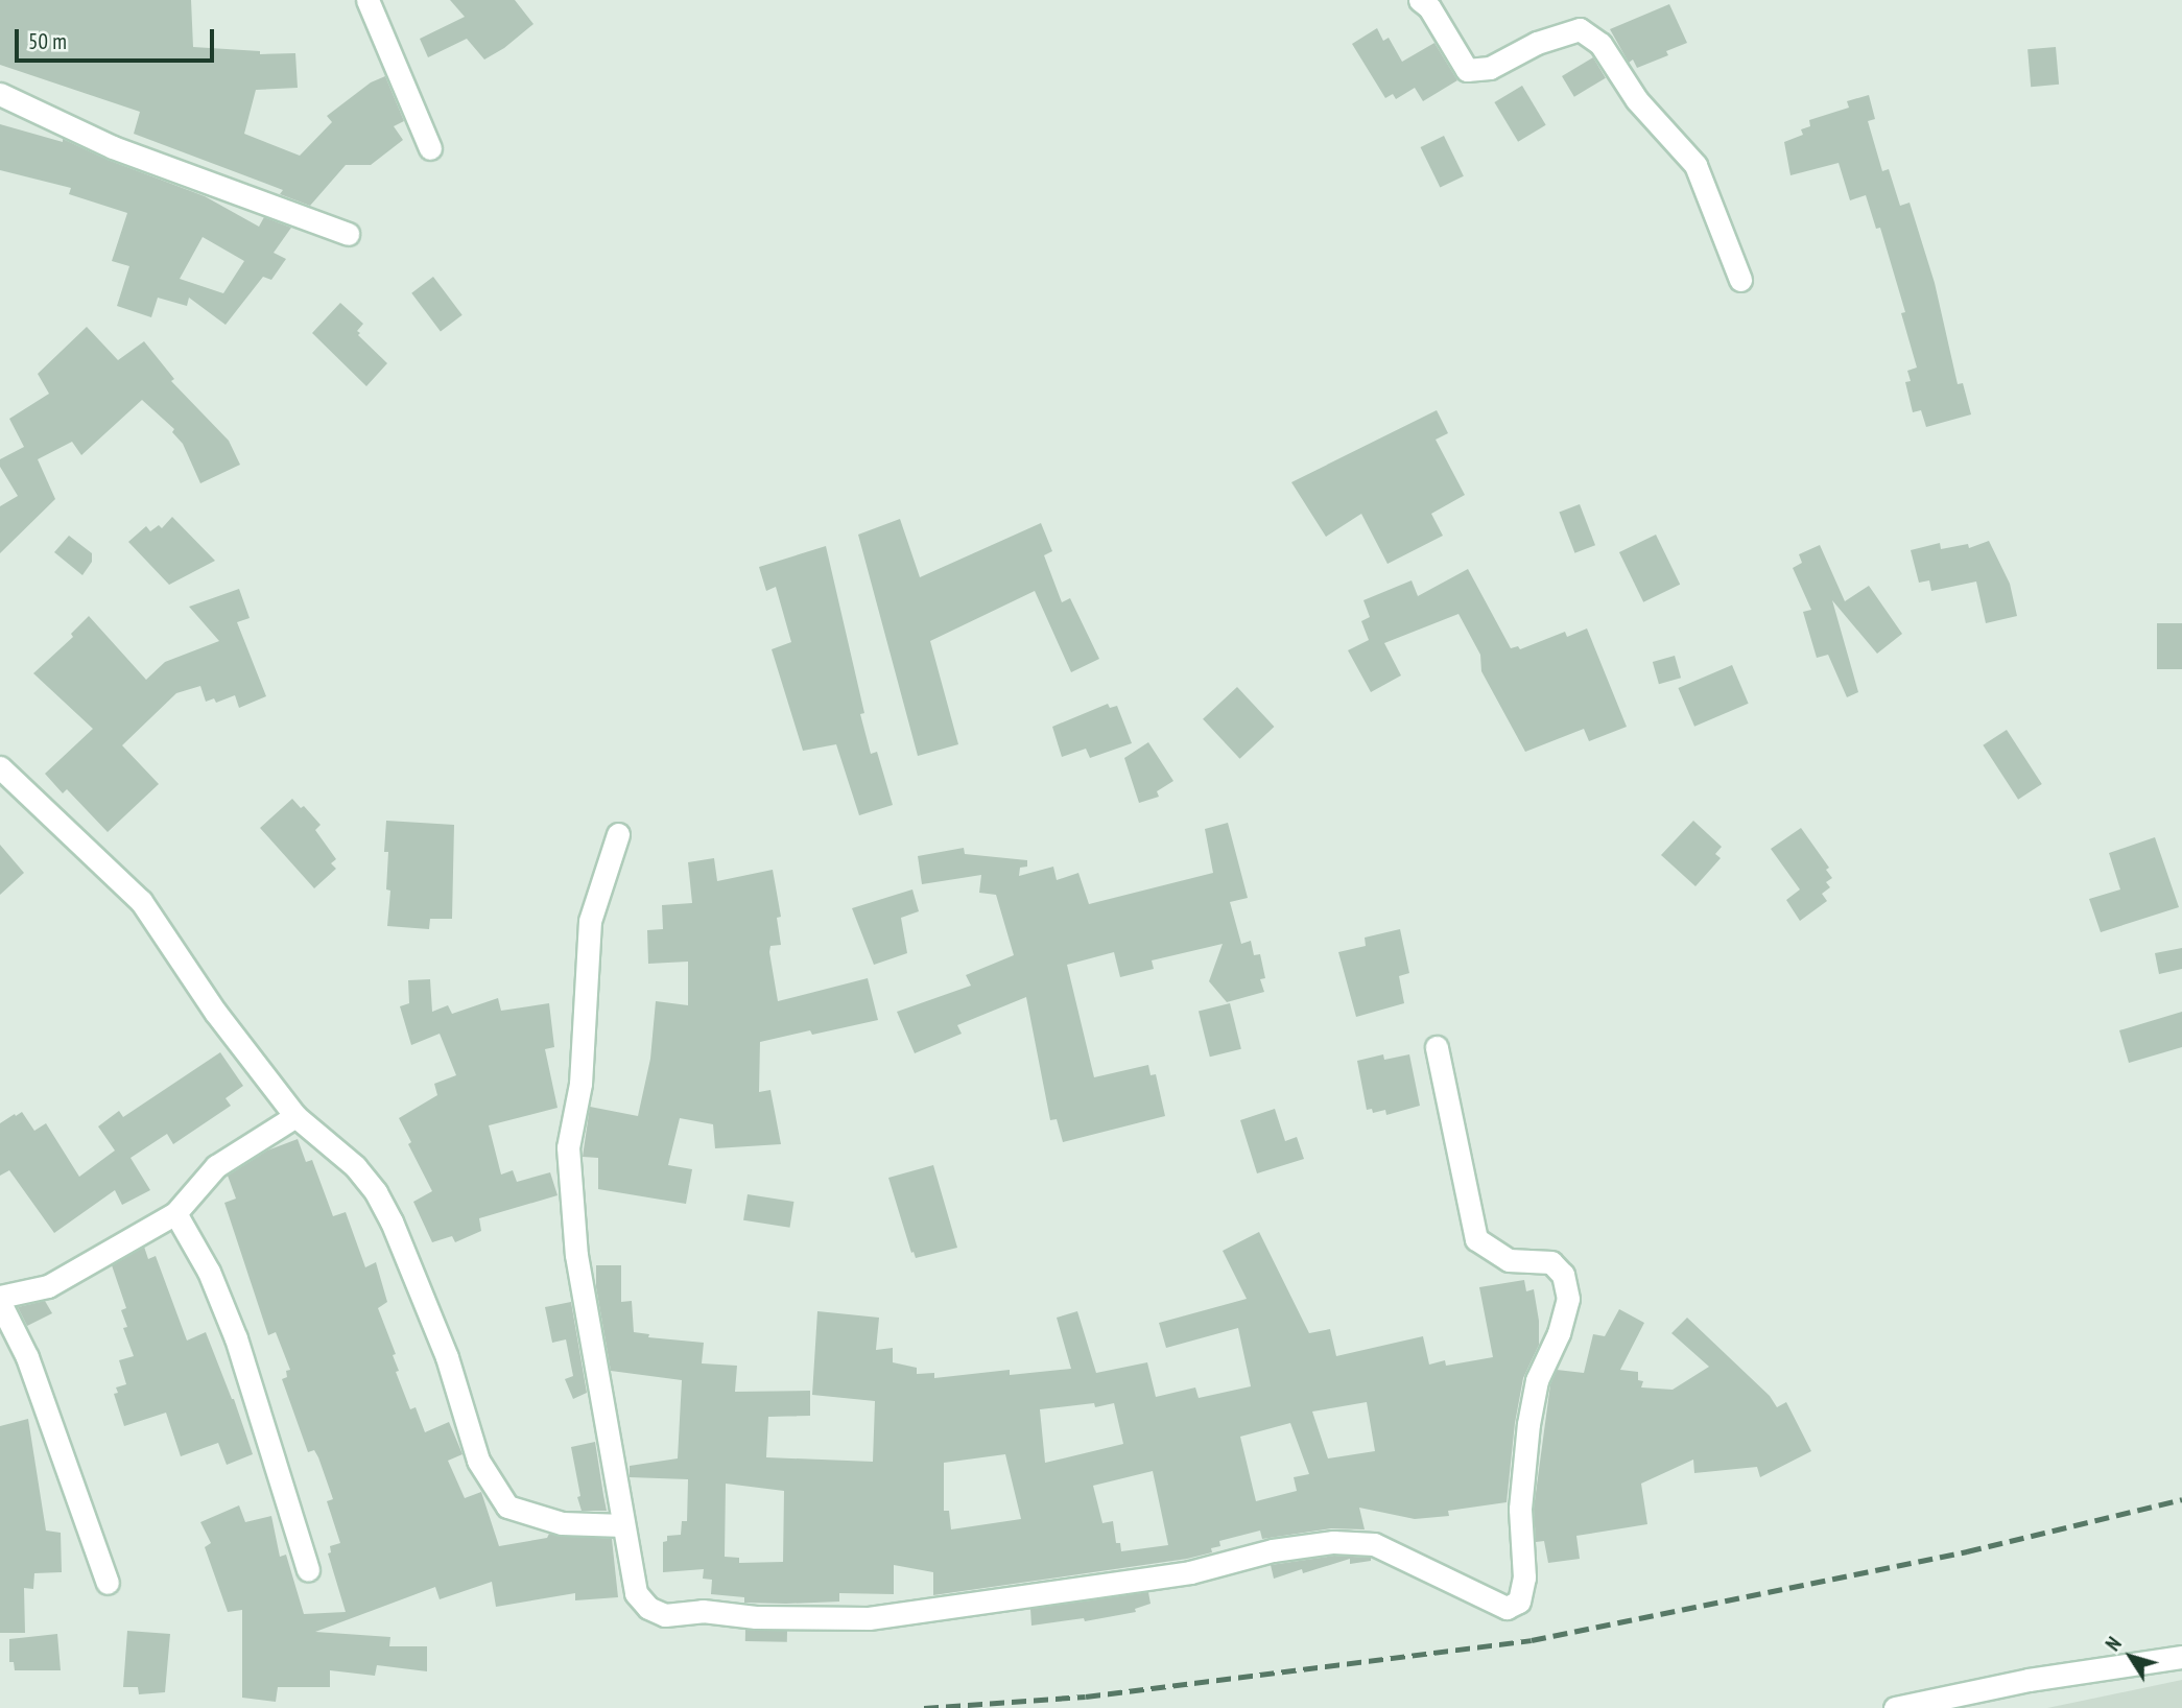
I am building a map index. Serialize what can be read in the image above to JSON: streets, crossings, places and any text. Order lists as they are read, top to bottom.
{
  "scale_bar": "50 m",
  "north": "top left"
}
